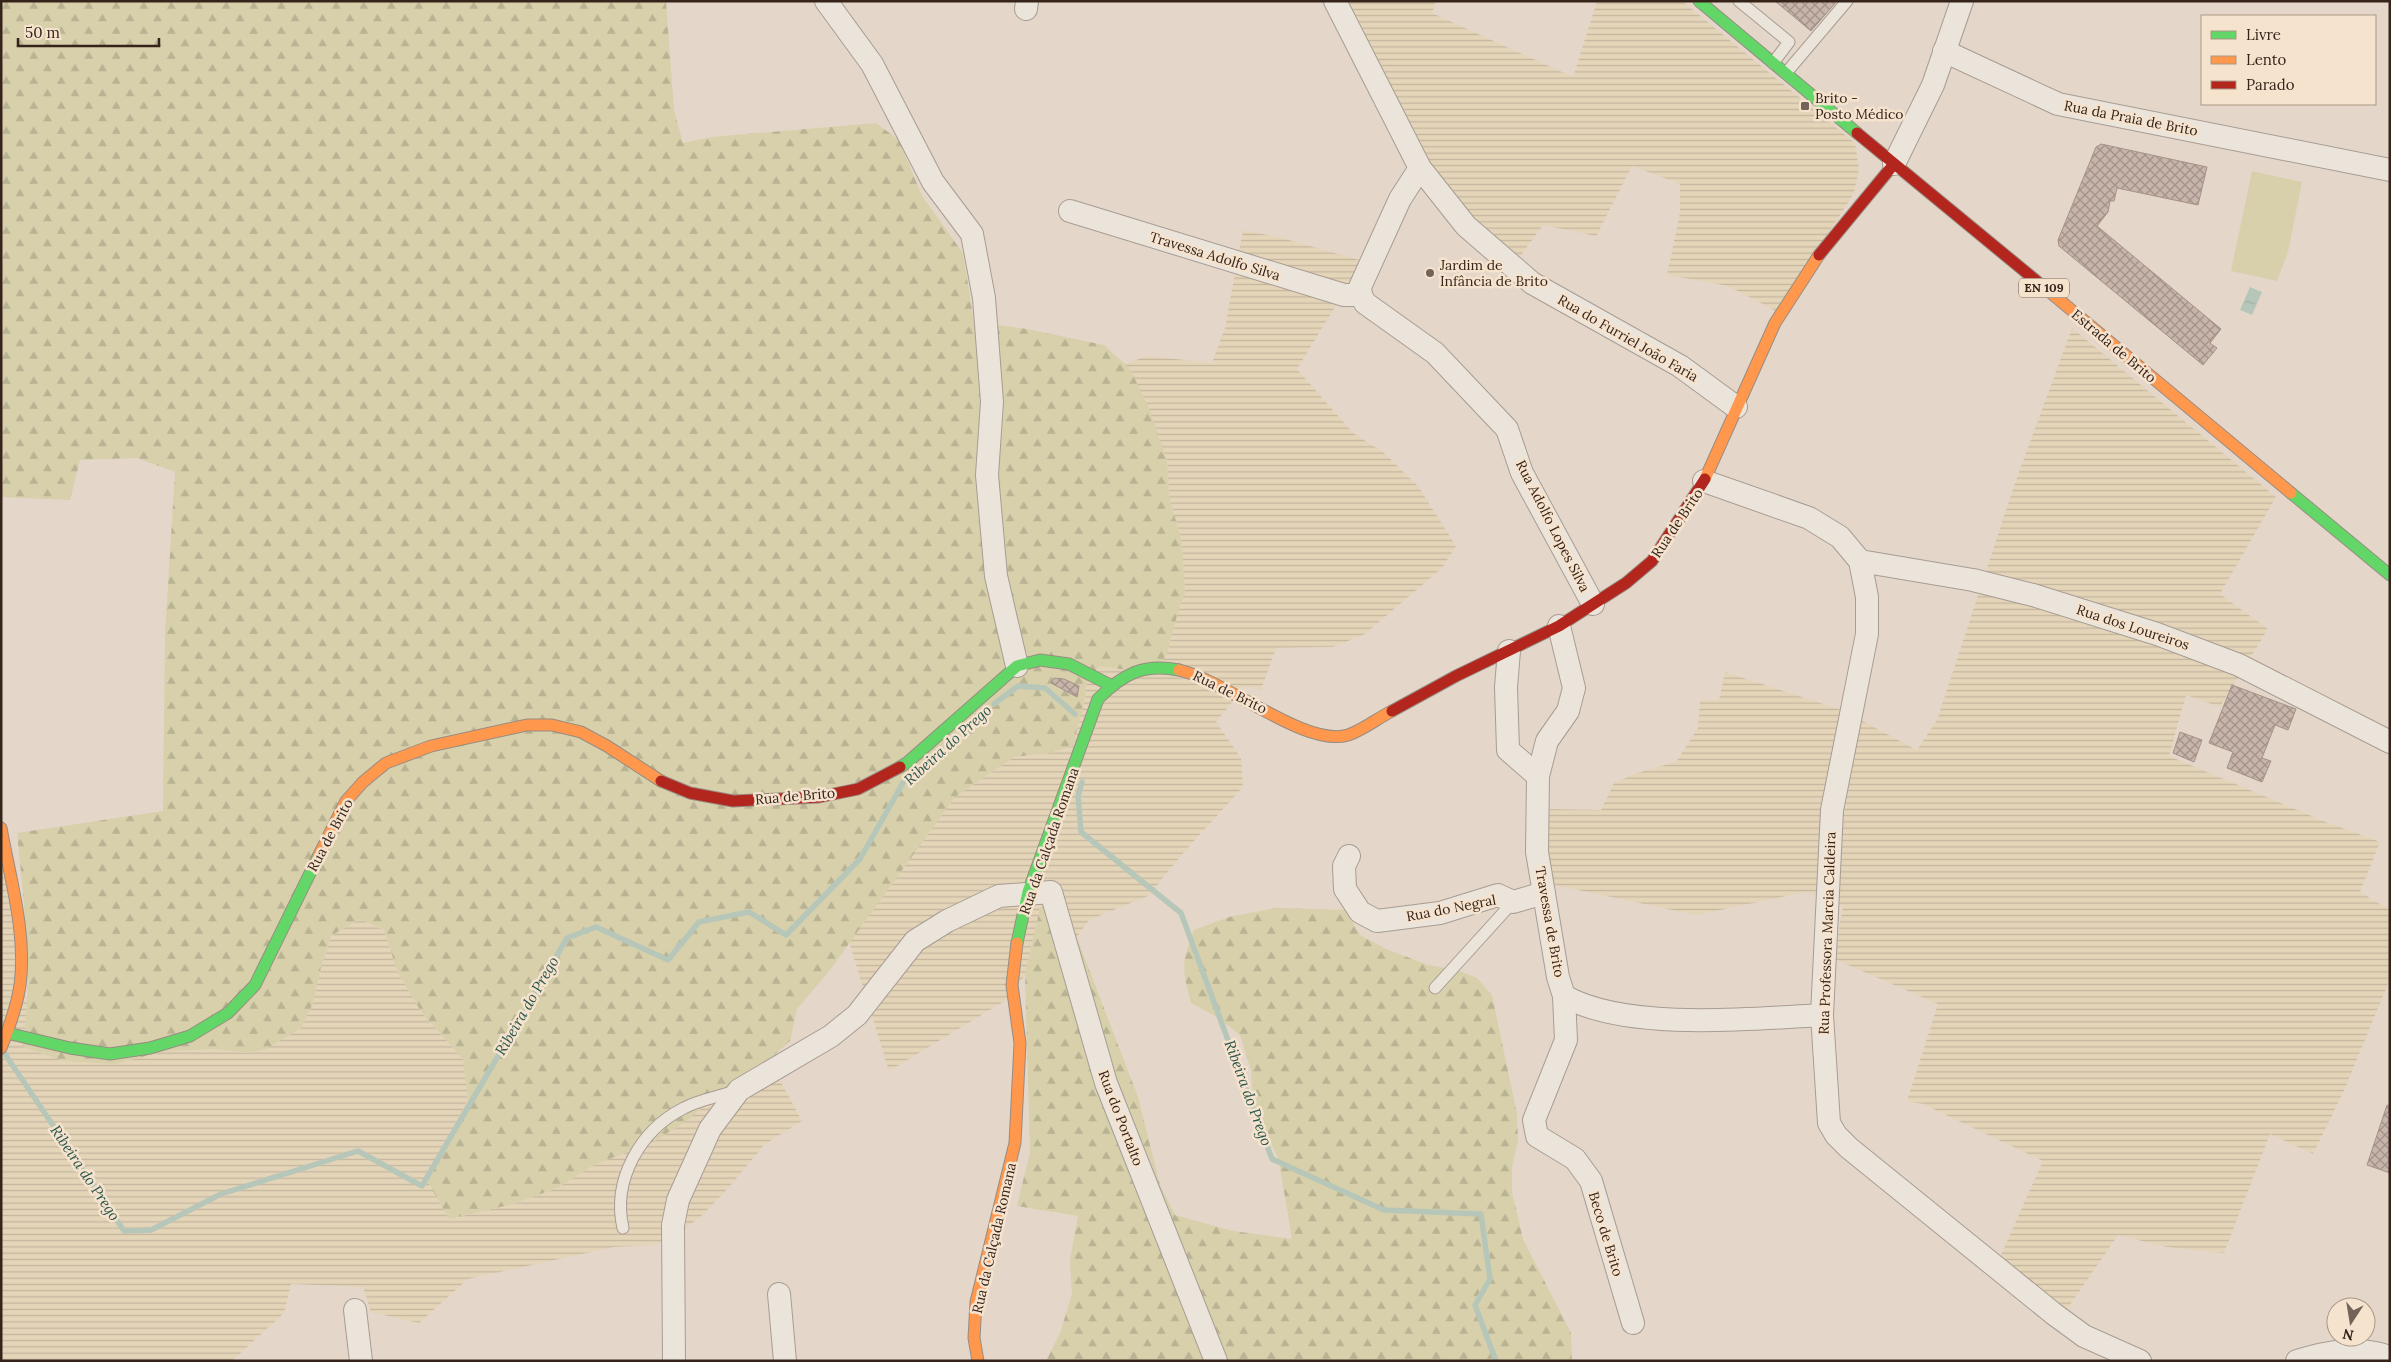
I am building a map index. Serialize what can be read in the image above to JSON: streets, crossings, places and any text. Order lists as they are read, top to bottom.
{
  "streets": {
    "street": [
      "Rua da Praia de Brito",
      "Travessa Adolfo Silva",
      "EN 109",
      "Rua do Furriel João Faria",
      "Estrada de Brito",
      "Rua de Brito",
      "Rua Adolfo Lopes Silva",
      "Rua dos Loureiros",
      "Rua da Calçada Romana",
      "Rua do Negral",
      "Travessa de Brito",
      "Rua Professora Marcia Caldeira",
      "Rua do Portalto",
      "Beco de Brito"
    ]
  },
  "crossings": [
    ["Travessa Adolfo Silva", "Rua Adolfo Lopes Silva"],
    ["Rua do Furriel João Faria", "Rua de Brito"],
    ["Estrada de Brito", "Rua de Brito"],
    ["Rua de Brito", "Rua Adolfo Lopes Silva"],
    ["Rua de Brito", "Rua da Calçada Romana"],
    ["Rua de Brito", "Travessa de Brito"],
    ["Rua de Brito", "Rua Professora Marcia Caldeira"],
    ["Rua dos Loureiros", "Rua Professora Marcia Caldeira"],
    ["Rua da Calçada Romana", "Rua do Portalto"],
    ["Rua do Negral", "Travessa de Brito"],
    ["Travessa de Brito", "Rua Professora Marcia Caldeira"],
    ["Travessa de Brito", "Beco de Brito"]
  ],
  "water": ["Ribeira do Prego"],
  "places": {
    "transit": ["Brito - Posto Médico"],
    "other": ["Jardim de Infância de Brito"]
  },
  "legend": ["Livre", "Lento", "Parado"],
  "scale_bar": "50 m",
  "north": "bottom"
}
